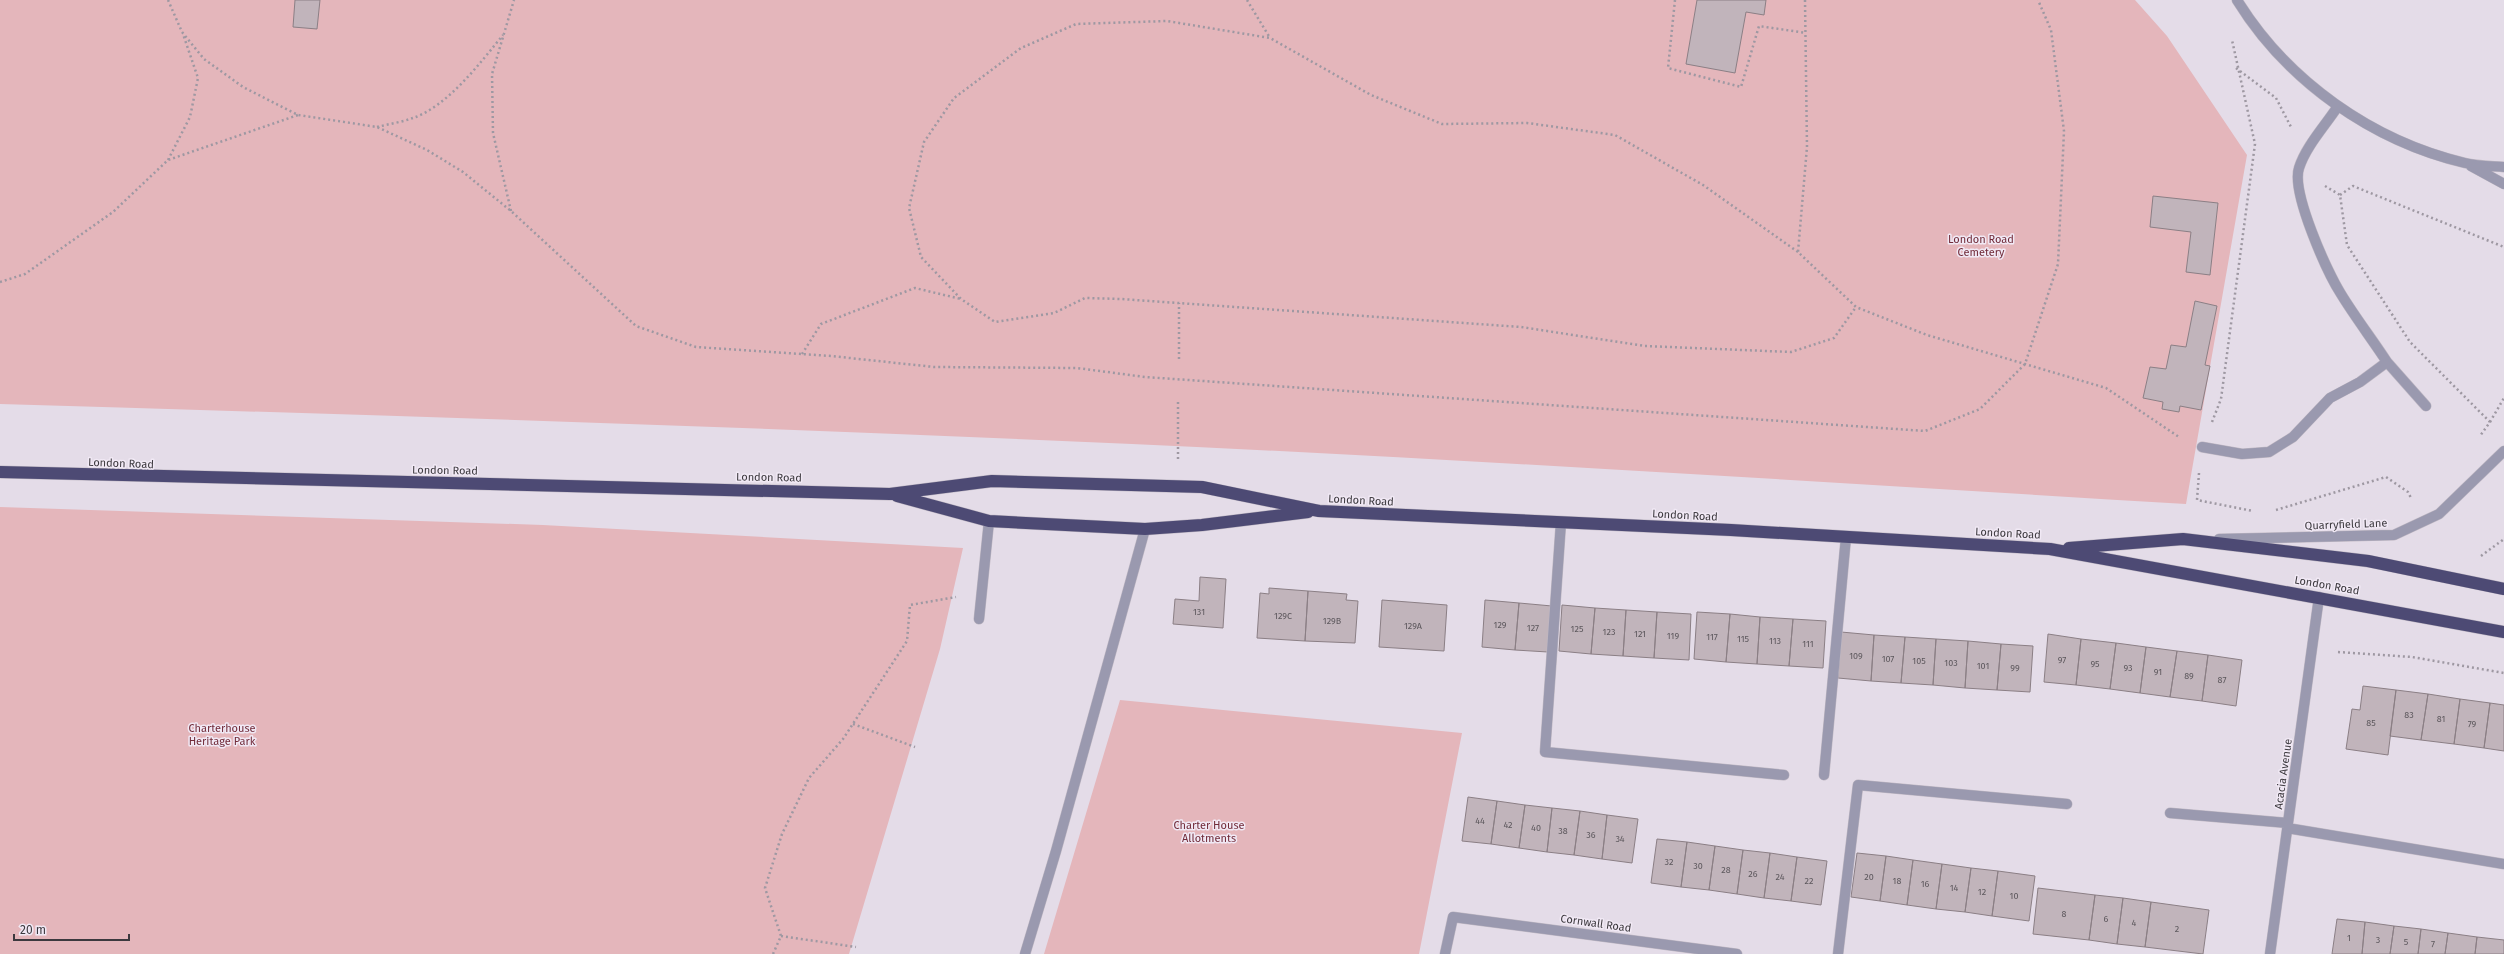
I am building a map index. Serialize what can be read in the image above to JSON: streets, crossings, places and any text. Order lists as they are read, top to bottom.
{
  "streets": {
    "highway": ["London Road"],
    "street": ["Quarryfield Lane", "Acacia Avenue", "Cornwall Road"]
  },
  "crossings": [
    ["London Road", "Quarryfield Lane"],
    ["London Road", "Acacia Avenue"]
  ],
  "parks": ["London Road Cemetery", "Charterhouse Heritage Park", "Charter House Allotments"],
  "house_numbers": [
    "131",
    "129C",
    "129B",
    "129",
    "129A",
    "127",
    "125",
    "123",
    "121",
    "119",
    "117",
    "115",
    "113",
    "111",
    "109",
    "107",
    "97",
    "105",
    "103",
    "95",
    "101",
    "99",
    "93",
    "91",
    "89",
    "87",
    "83",
    "81",
    "85",
    "79",
    "44",
    "42",
    "40",
    "38",
    "36",
    "34",
    "32",
    "30",
    "28",
    "26",
    "24",
    "20",
    "22",
    "18",
    "16",
    "14",
    "12",
    "10",
    "8",
    "6",
    "4",
    "2",
    "1",
    "3",
    "5",
    "7"
  ],
  "scale_bar": "20 m"
}
